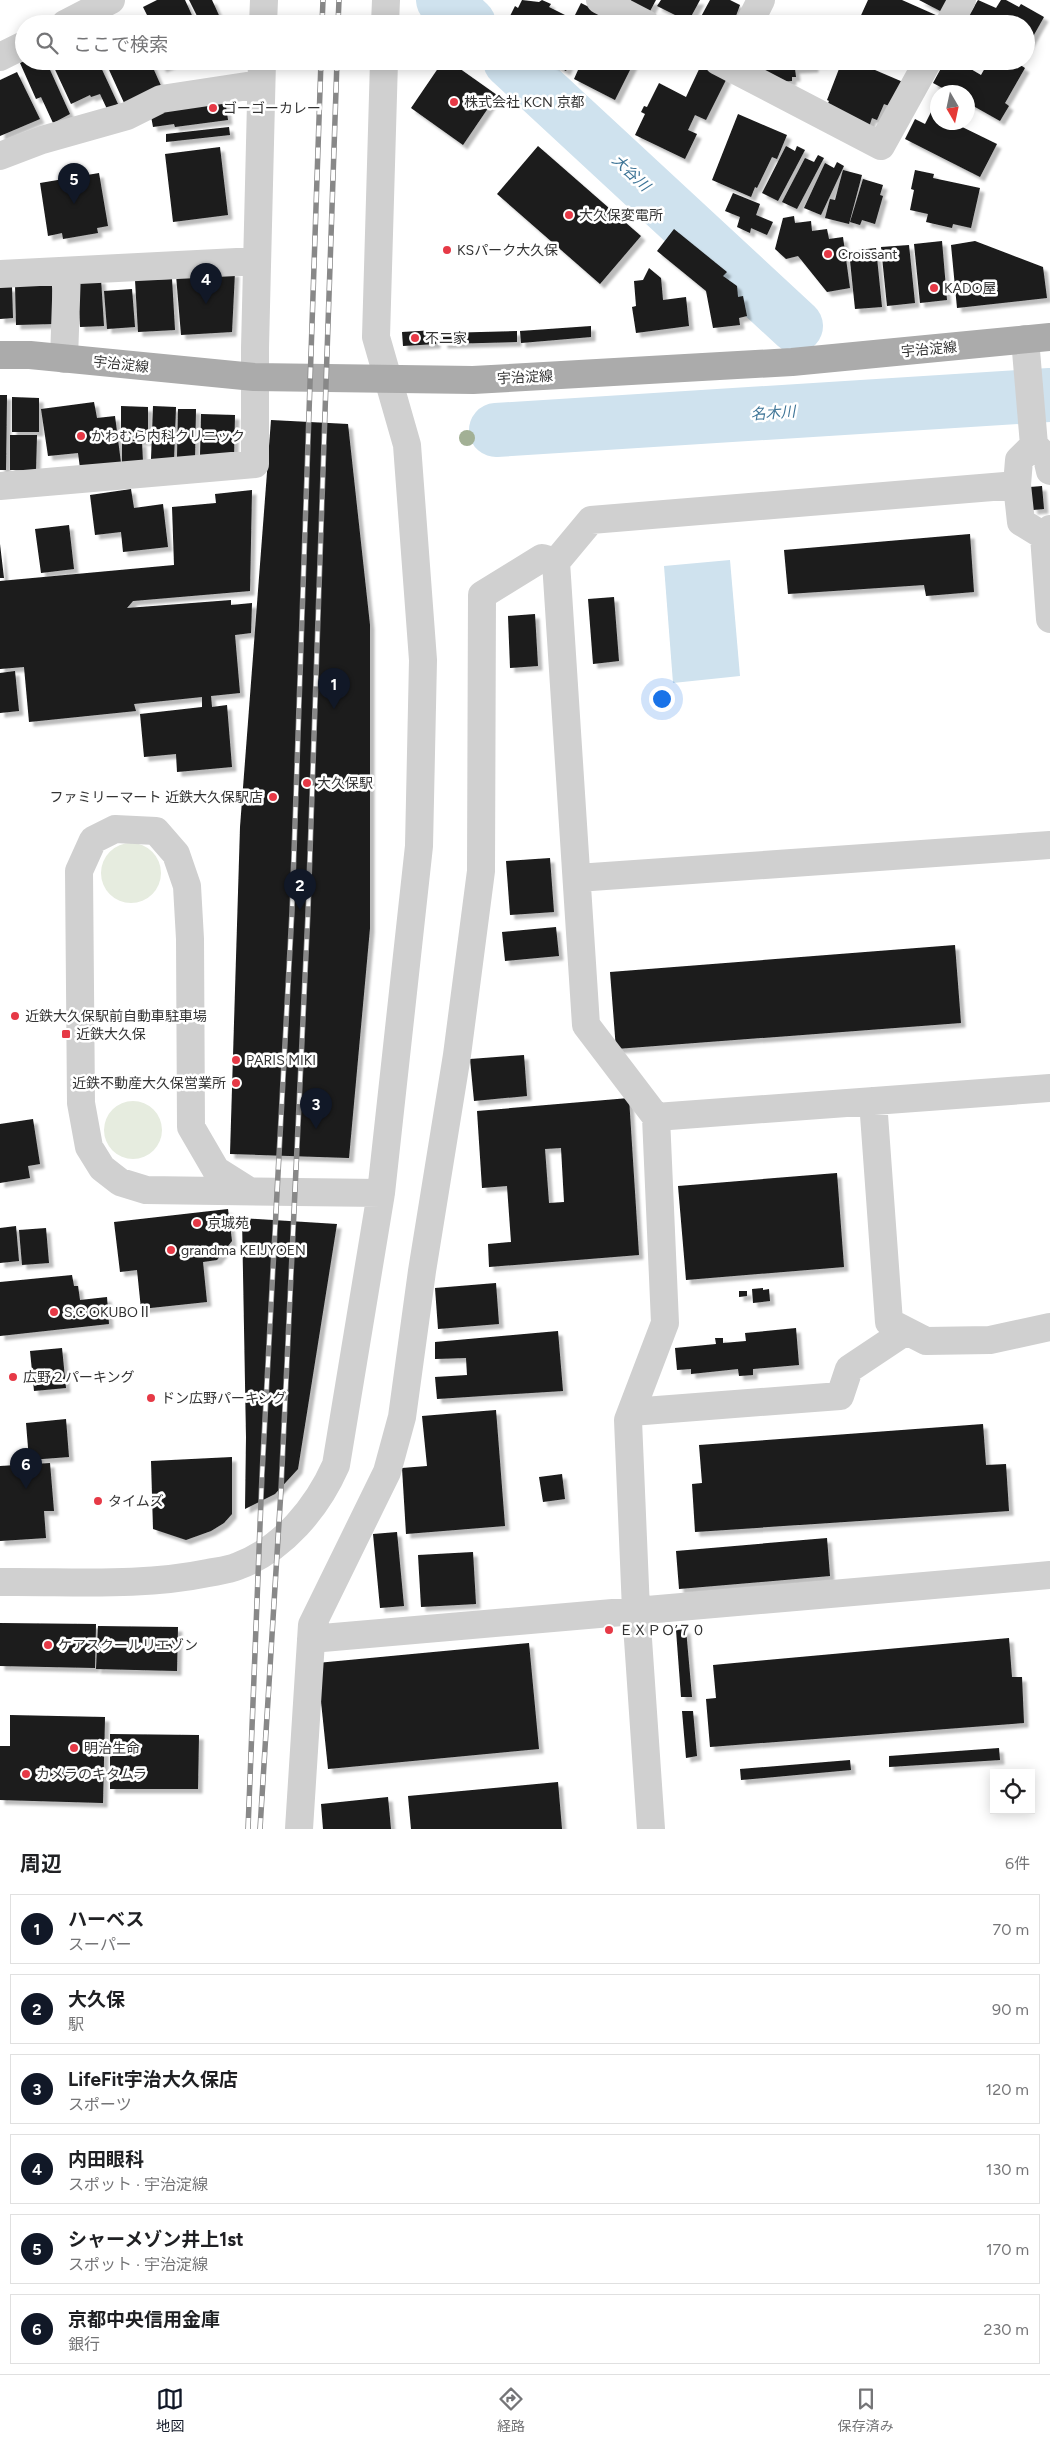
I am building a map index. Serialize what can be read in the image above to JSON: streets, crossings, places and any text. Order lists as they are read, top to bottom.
{
  "streets": {
    "main road": ["宇治淀線"]
  },
  "water": ["大谷川", "名木川"],
  "places": {
    "other": [
      "株式会社 KCN 京都",
      "ゴーゴーカレー",
      "大久保変電所",
      "KSパーク大久保",
      "Croissant",
      "KADO屋",
      "不二家",
      "かわむら内科クリニック",
      "大久保駅",
      "ファミリーマート 近鉄大久保駅店",
      "近鉄大久保駅前自動車駐車場",
      "PARIS MIKI",
      "近鉄不動産大久保営業所",
      "京城苑",
      "grandma KEIJYOEN",
      "S.C OKUBOⅡ",
      "広野２パーキング",
      "ドン広野パーキング",
      "タイムズ",
      "ＥＸＰＯ’７０",
      "ケアスクールリエゾン",
      "明治生命",
      "カメラのキタムラ"
    ],
    "transit": ["近鉄大久保"]
  },
  "north": "bottom",
  "page": {
    "search": "ここで検索",
    "pins": [
      "5",
      "4",
      "1",
      "2",
      "3",
      "6"
    ],
    "heading": ["周辺", "6件"],
    "list": [
      {
        "mark": "1",
        "name": "ハーベス",
        "note": "スーパー",
        "value": "70 m"
      },
      {
        "mark": "2",
        "name": "大久保",
        "note": "駅",
        "value": "90 m"
      },
      {
        "mark": "3",
        "name": "LifeFit宇治大久保店",
        "note": "スポーツ",
        "value": "120 m"
      },
      {
        "mark": "4",
        "name": "内田眼科",
        "note": "スポット · 宇治淀線",
        "value": "130 m"
      },
      {
        "mark": "5",
        "name": "シャーメゾン井上1st",
        "note": "スポット · 宇治淀線",
        "value": "170 m"
      },
      {
        "mark": "6",
        "name": "京都中央信用金庫",
        "note": "銀行",
        "value": "230 m"
      }
    ],
    "nav": ["地図", "経路", "保存済み"]
  }
}
